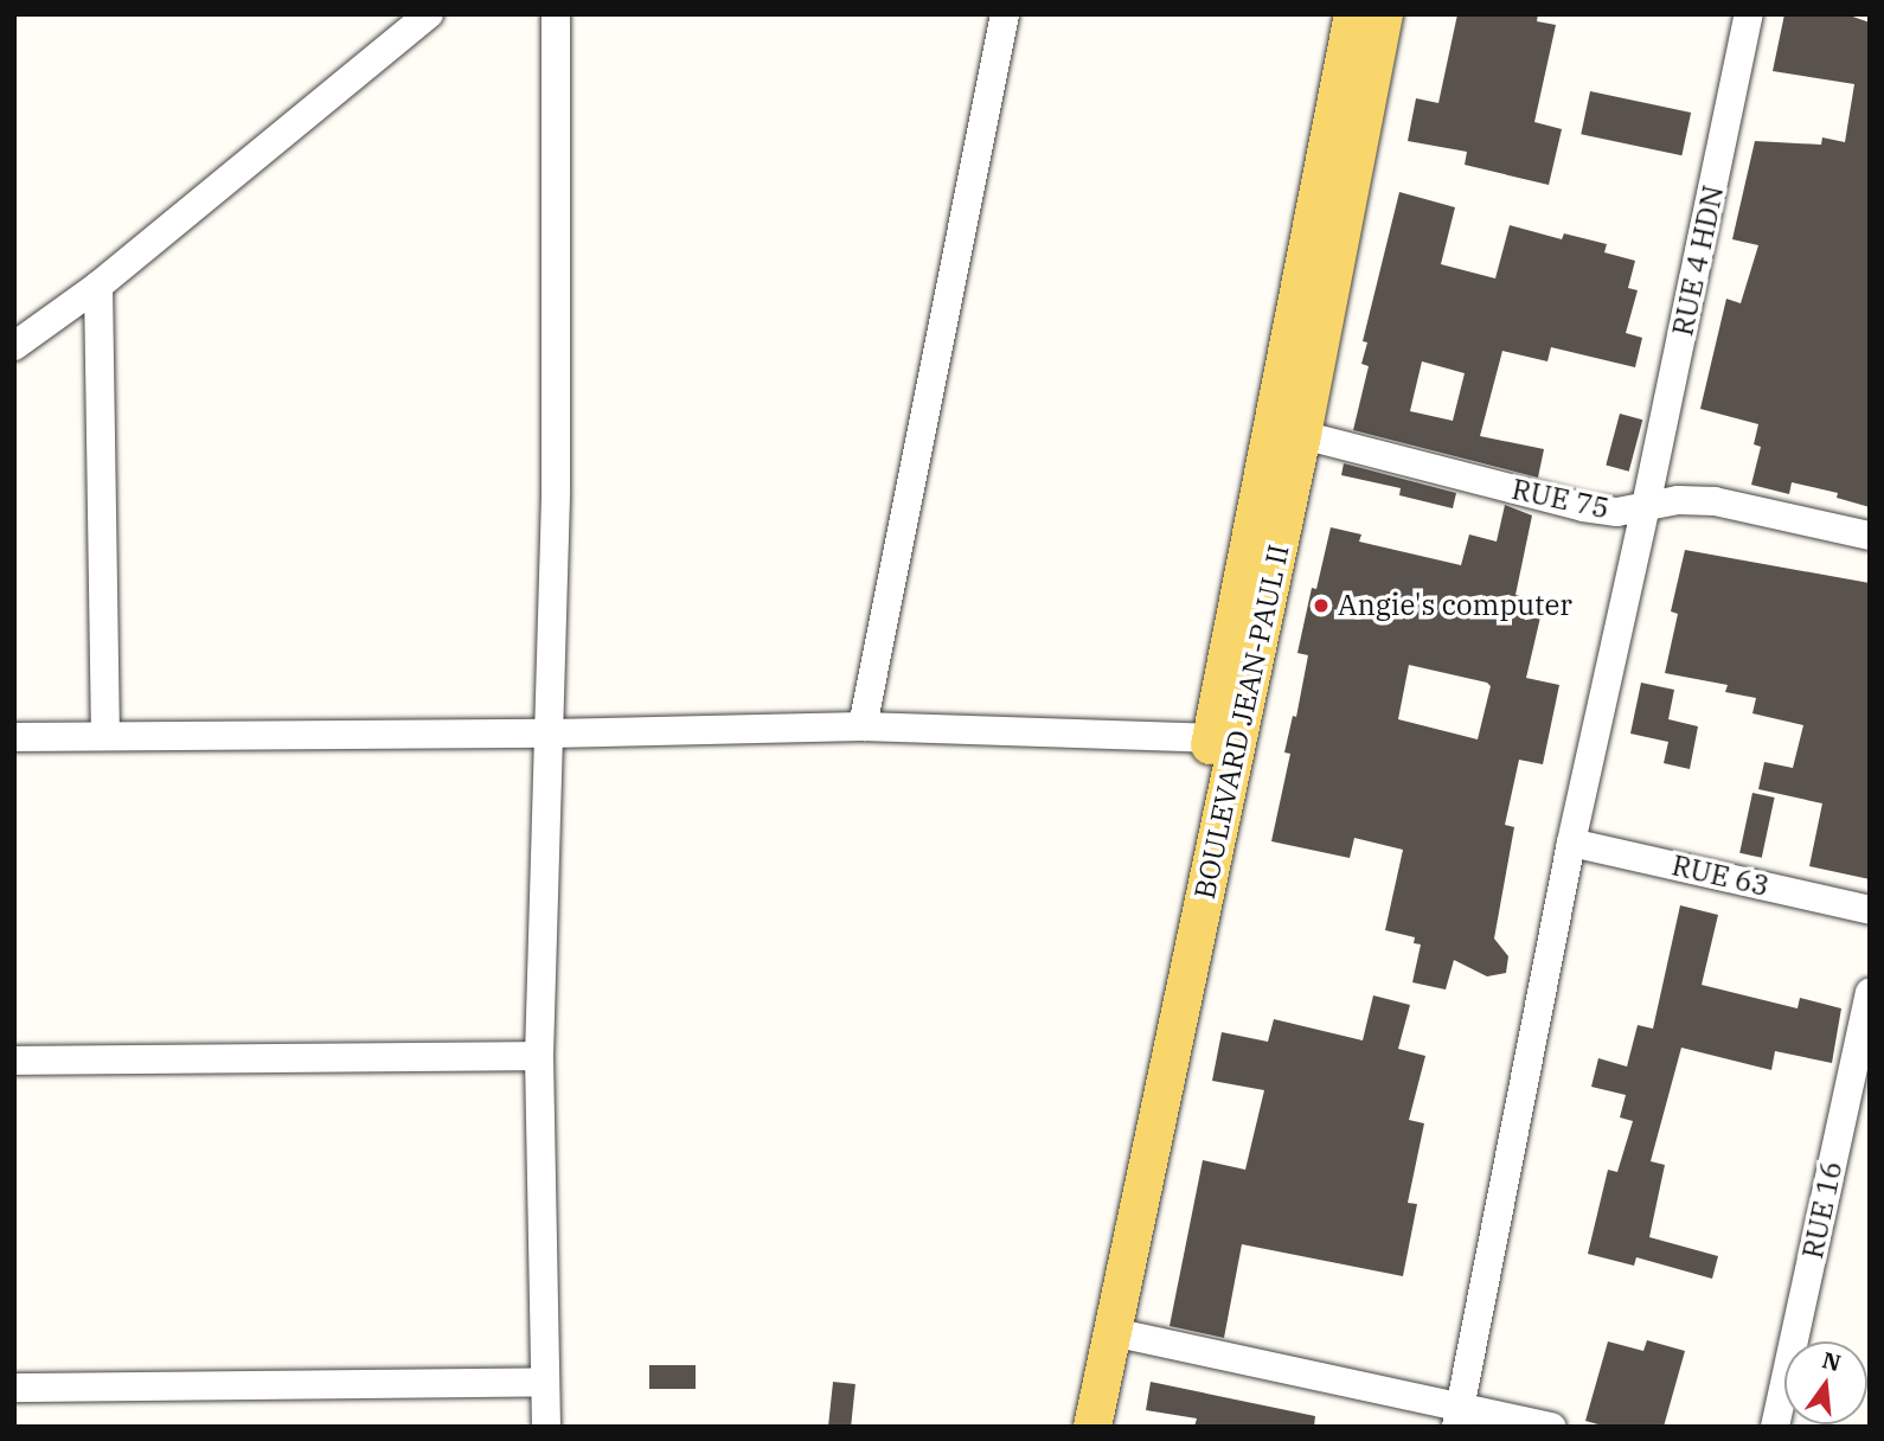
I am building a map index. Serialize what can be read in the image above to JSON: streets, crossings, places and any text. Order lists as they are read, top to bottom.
{
  "streets": {
    "main road": ["BOULEVARD JEAN-PAUL II"],
    "street": [
      "RUE 4 HDN",
      "RUE 75",
      "RUE 63",
      "RUE 16"
    ]
  },
  "crossings": [
    ["RUE 4 HDN", "RUE 75"],
    ["RUE 4 HDN", "RUE 63"],
    ["RUE 75", "BOULEVARD JEAN-PAUL II"]
  ],
  "places": ["Angie's computer"],
  "north": "top"
}
